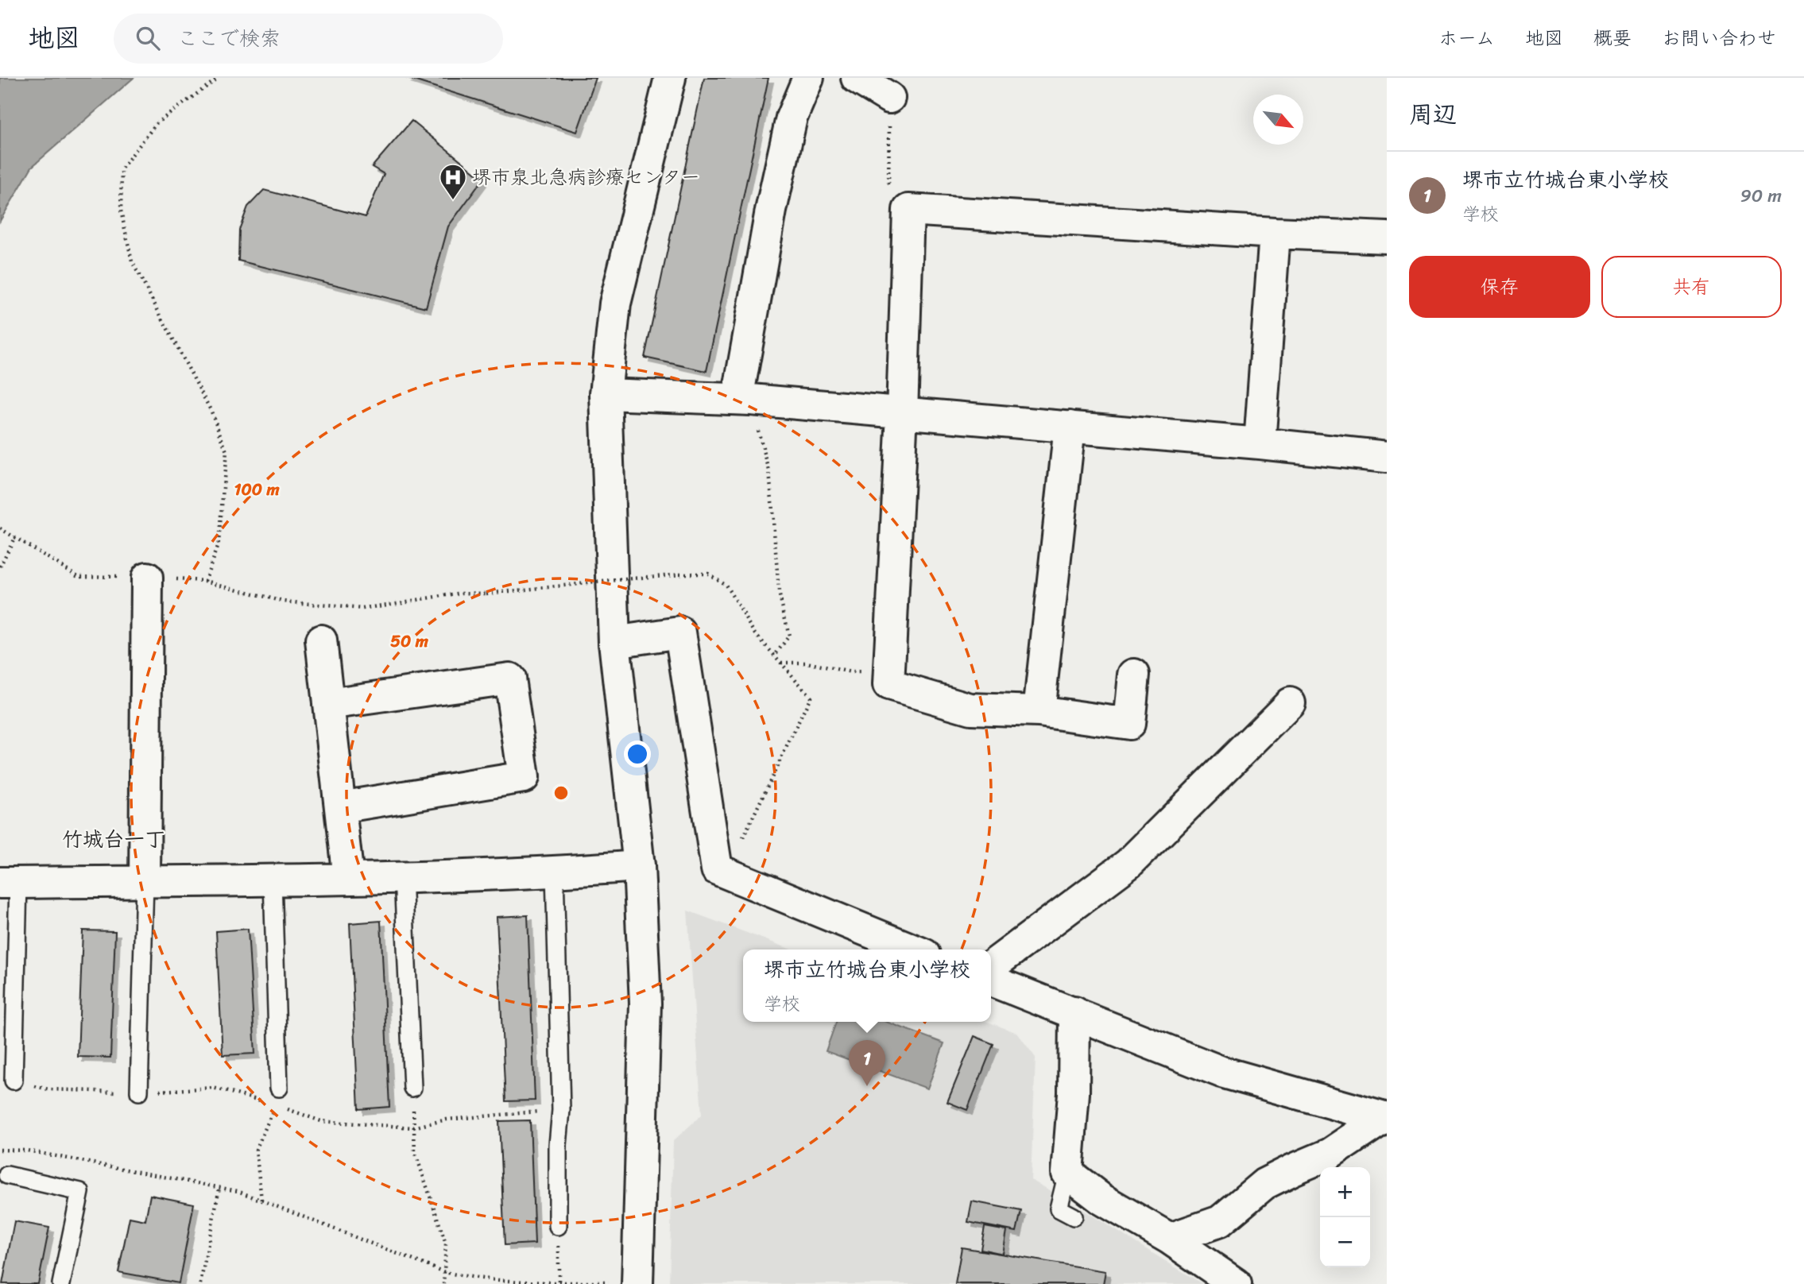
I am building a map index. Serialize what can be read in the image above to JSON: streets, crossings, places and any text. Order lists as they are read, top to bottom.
{
  "districts": ["竹城台一丁"],
  "places": {
    "hospital": ["堺市泉北急病診療センター"]
  },
  "north": "bottom right",
  "page": {
    "header": "地図",
    "search": "ここで検索",
    "nav": [
      "ホーム",
      "地図",
      "概要",
      "お問い合わせ"
    ],
    "heading": "周辺",
    "list": [
      {
        "mark": "1",
        "name": "堺市立竹城台東小学校",
        "note": "学校",
        "value": "90 m"
      }
    ],
    "buttons": ["保存", "共有"],
    "popup": ["堺市立竹城台東小学校", "学校"],
    "pins": "1",
    "map_buttons": ["+", "−"]
  },
  "rings": ["100 m", "50 m"]
}
